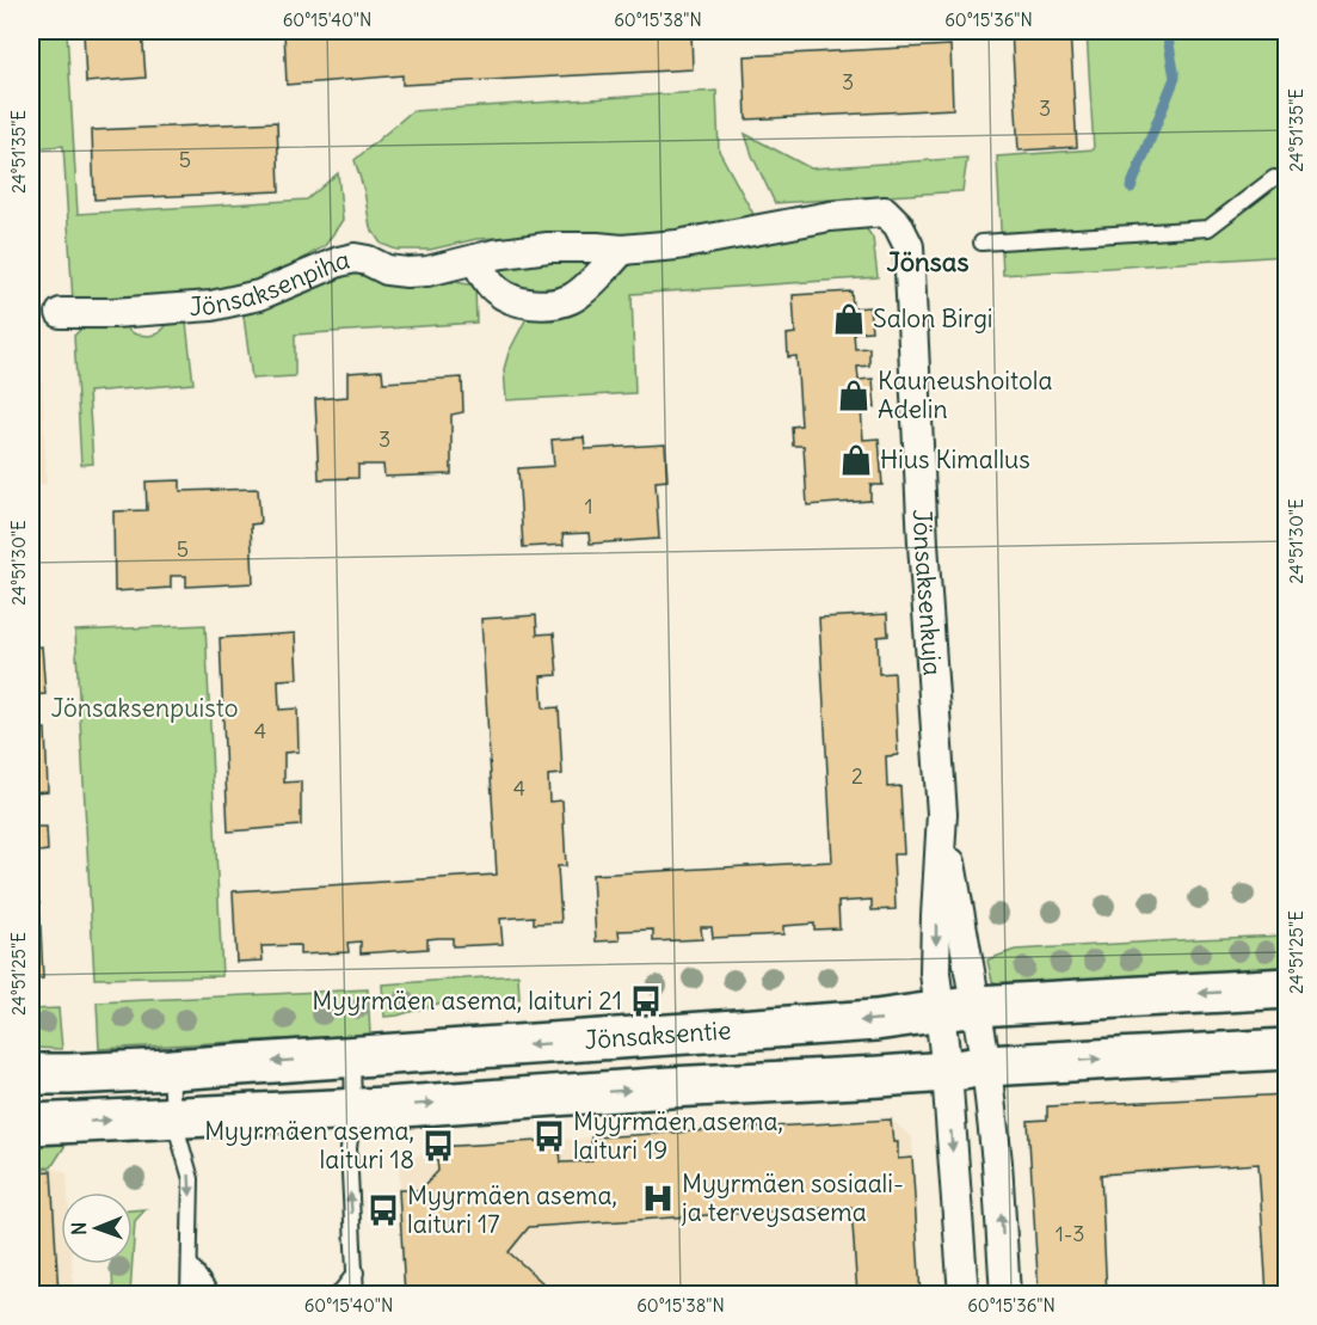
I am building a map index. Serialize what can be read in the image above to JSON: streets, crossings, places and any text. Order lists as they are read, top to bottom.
{
  "streets": {
    "main road": ["Jönsaksentie"],
    "street": ["Jönsaksenpiha", "Jönsaksenkuja"]
  },
  "crossings": [
    ["Jönsaksenpiha", "Jönsaksenkuja"],
    ["Jönsaksenkuja", "Jönsaksentie"]
  ],
  "districts": ["Jönsas"],
  "parks": ["Jönsaksenpuisto"],
  "places": {
    "shop": ["Salon Birgi", "Kauneushoitola Adelin", "Hius Kimallus"],
    "bus stop": [
      "Myyrmäen asema, laituri 21",
      "Myyrmäen asema, laituri 19",
      "Myyrmäen asema, laituri 18",
      "Myyrmäen asema, laituri 17"
    ],
    "hospital": ["Myyrmäen sosiaali- ja terveysasema"]
  },
  "house_numbers": [
    "3",
    "3",
    "5",
    "3",
    "1",
    "5",
    "4",
    "2",
    "4",
    "1-3"
  ],
  "north": "left",
  "coordinates": [
    "60°15'40\"N",
    "60°15'38\"N",
    "60°15'36\"N",
    "24°51'35\"E",
    "24°51'30\"E",
    "24°51'25\"E"
  ]
}
